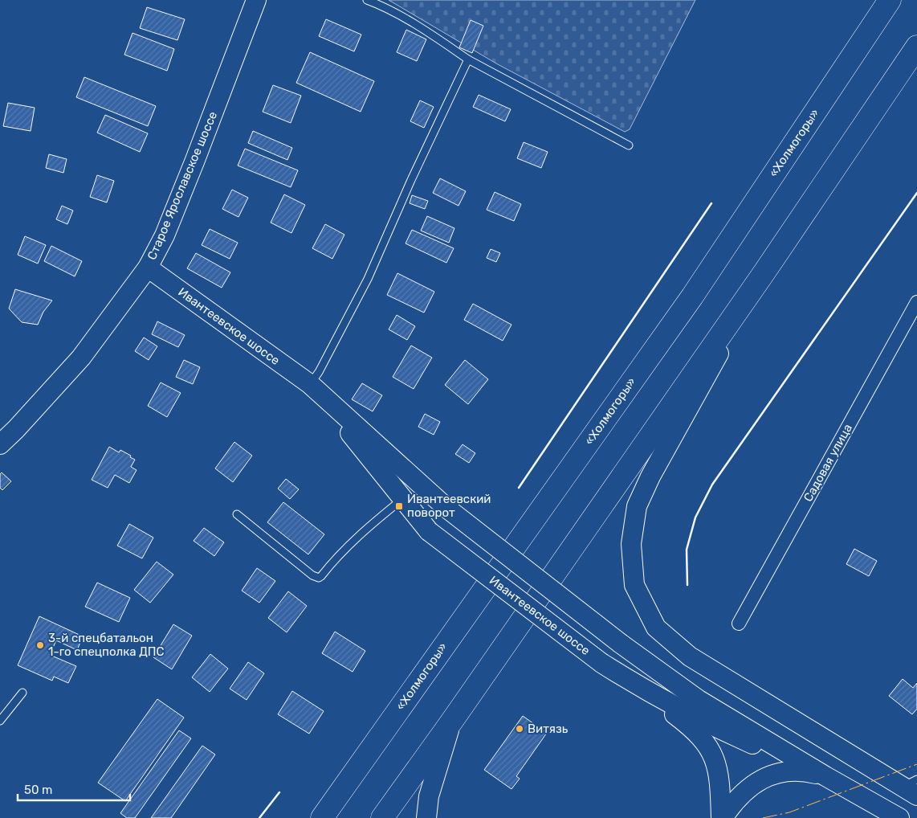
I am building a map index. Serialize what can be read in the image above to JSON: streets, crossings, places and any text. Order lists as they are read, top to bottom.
{
  "streets": {
    "highway": ["«Холмогоры»"],
    "main road": ["Старое Ярославское шоссе", "Ивантеевское шоссе"],
    "street": ["Садовая улица"]
  },
  "crossings": [
    ["Старое Ярославское шоссе", "Ивантеевское шоссе"]
  ],
  "places": {
    "transit": ["Ивантеевский поворот"],
    "other": ["3-й спецбатальон 1-го спецполка ДПС", "Витязь"]
  },
  "scale_bar": "50 m"
}
